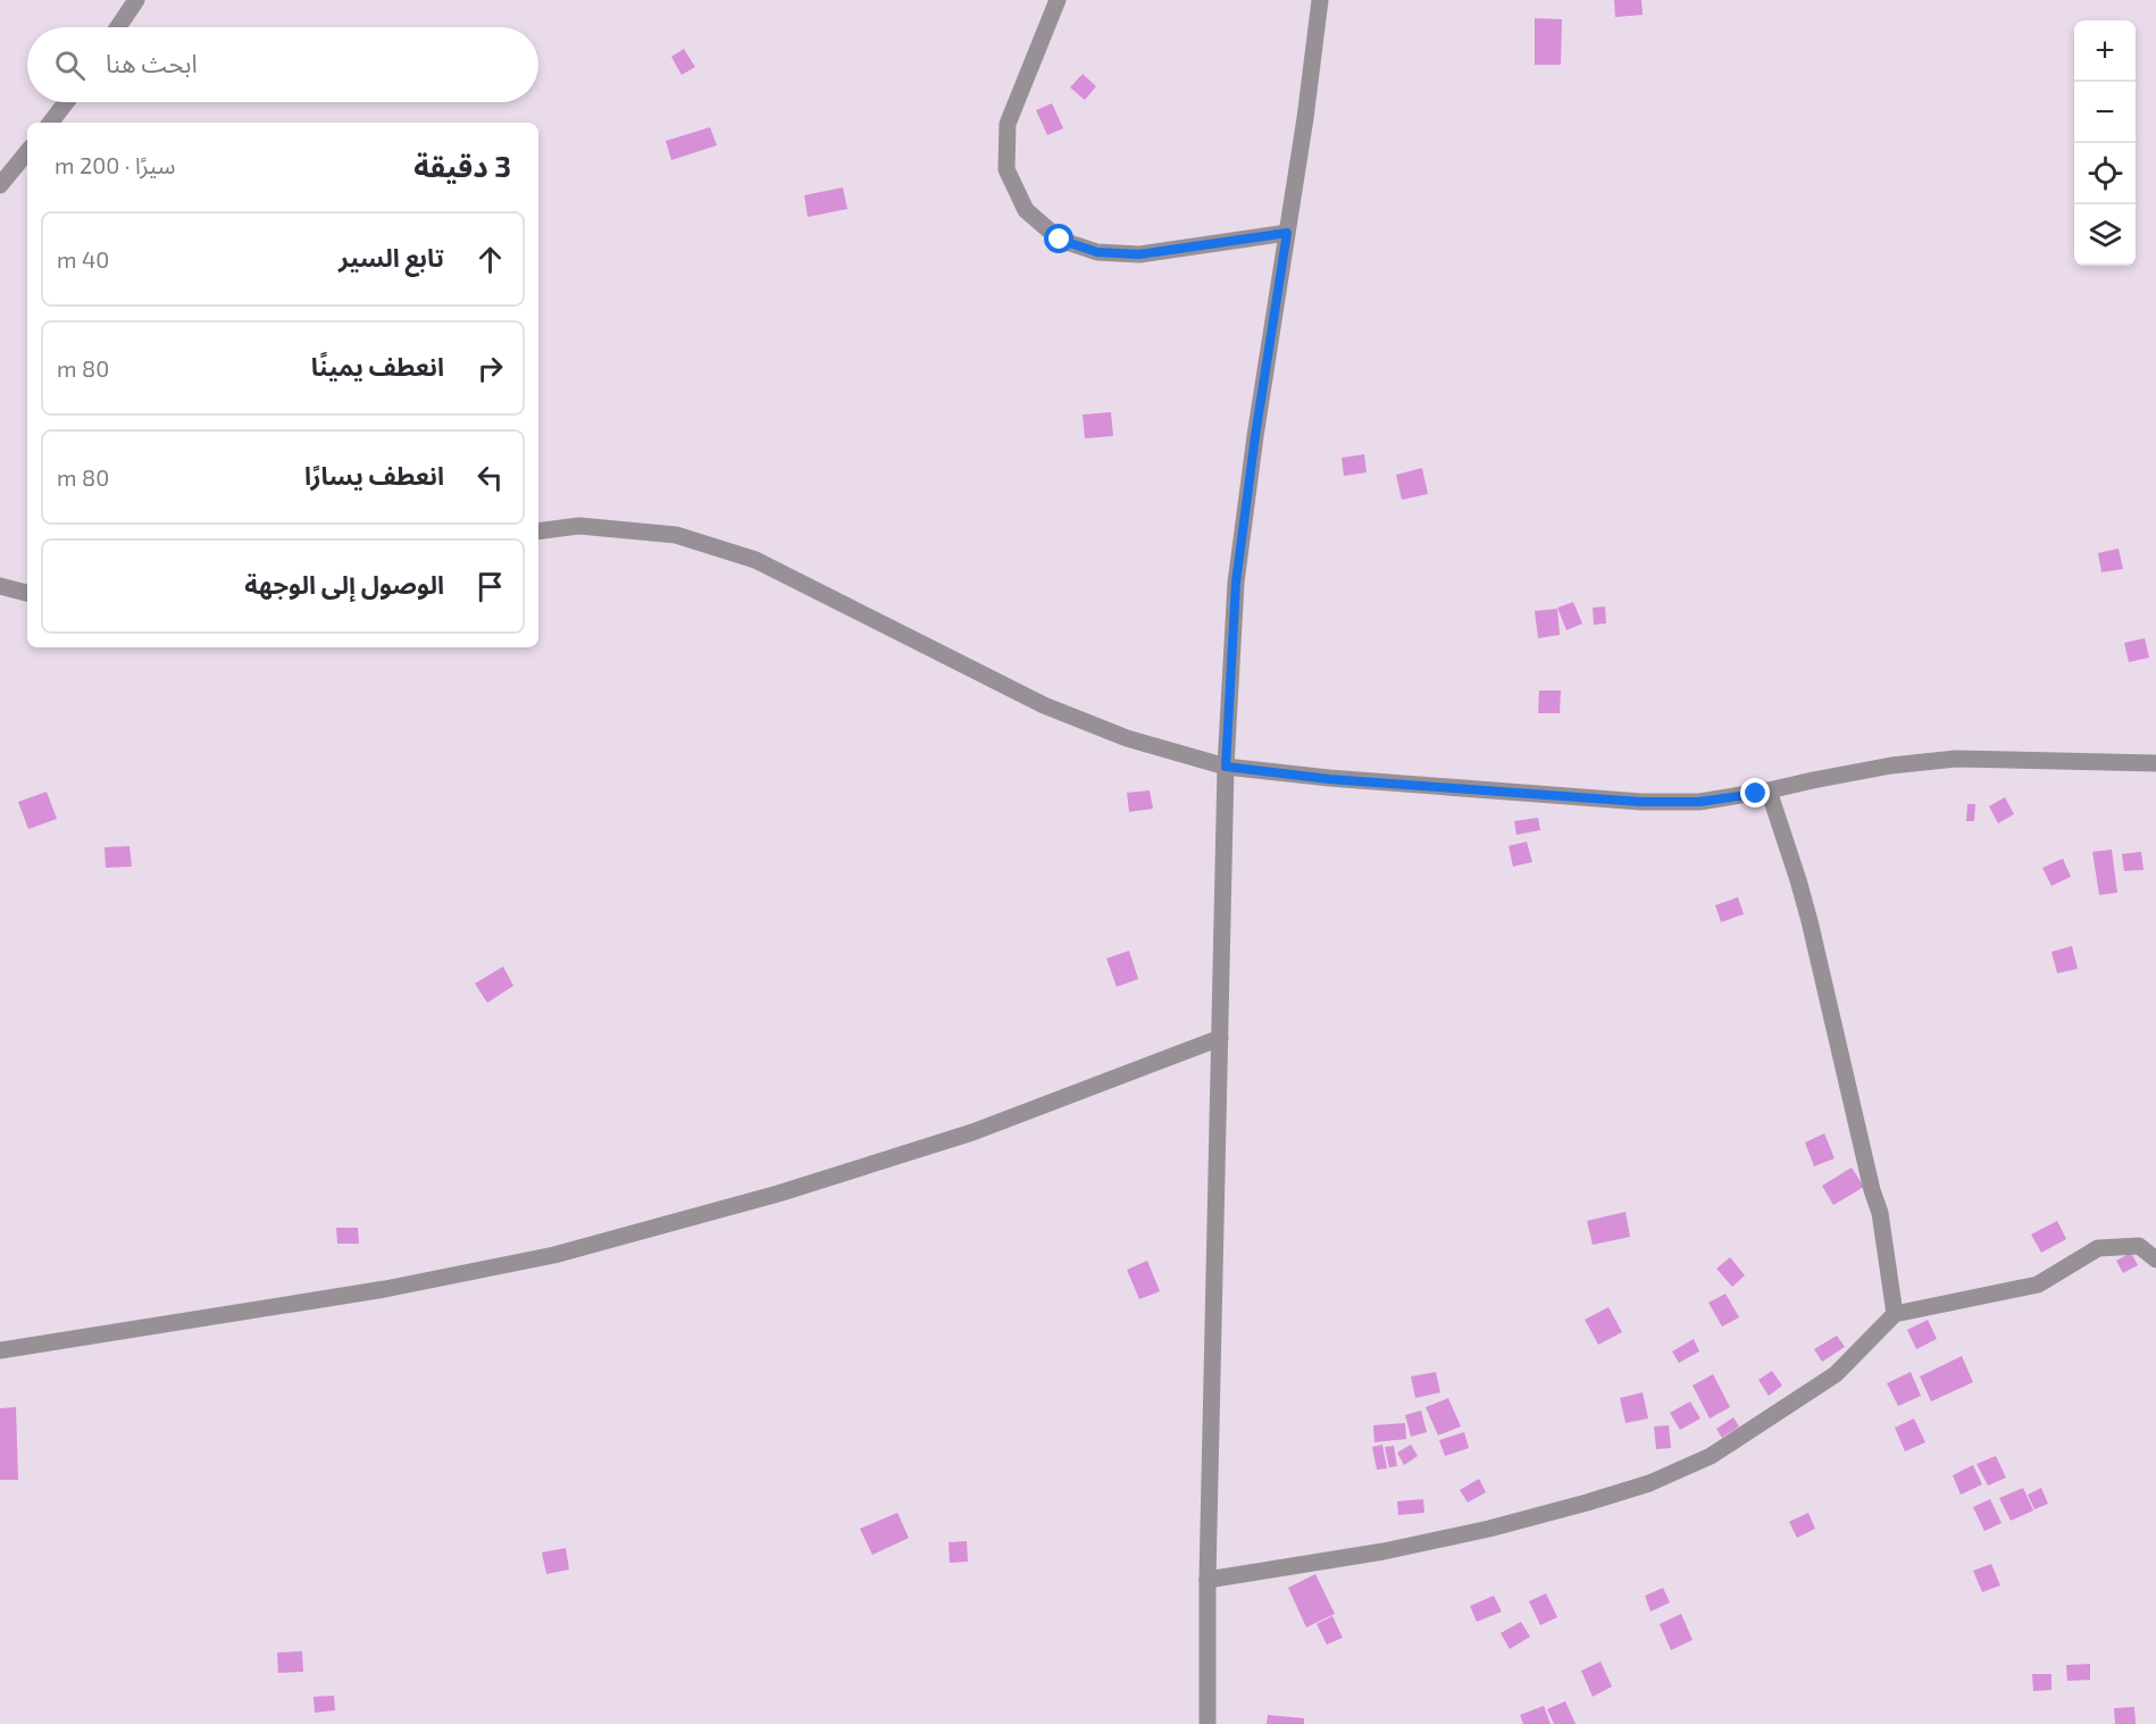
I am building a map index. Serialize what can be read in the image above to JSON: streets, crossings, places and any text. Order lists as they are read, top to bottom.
{
  "page": {
    "map_buttons": ["+", "−"],
    "search": "ابحث هنا",
    "heading": ["3 دقيقة", "سيرًا · 200 m"],
    "list": [
      ["تابع السير", "40 m"],
      ["انعطف يمينًا", "80 m"],
      ["انعطف يسارًا", "80 m"],
      "الوصول إلى الوجهة"
    ]
  }
}
